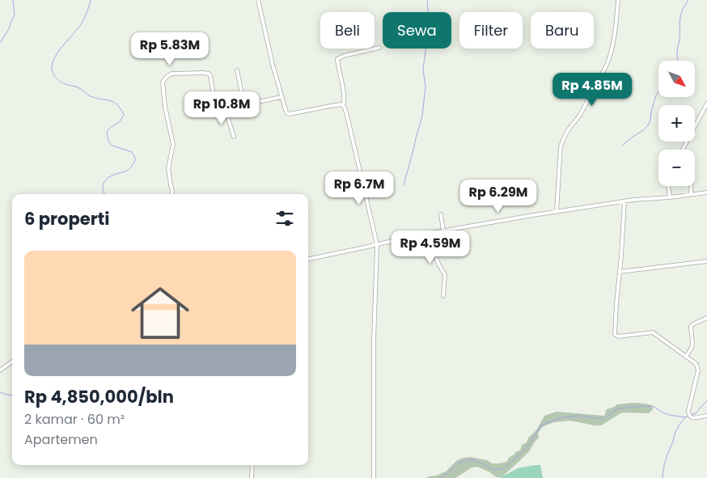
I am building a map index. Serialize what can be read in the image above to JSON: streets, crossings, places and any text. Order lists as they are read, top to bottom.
{
  "north": "bottom right",
  "page": {
    "chip": [
      "Beli",
      "Sewa",
      "Filter",
      "Baru"
    ],
    "price": [
      "Rp 5.83M",
      "Rp 4.85M",
      "Rp 10.8M",
      "Rp 6.7M",
      "Rp 6.29M",
      "Rp 4.59M"
    ],
    "map_buttons": ["+", "−"],
    "heading": "6 properti",
    "list": [
      {
        "name": "Rp 4,850,000/bln",
        "note": "2 kamar · 60 m² · Apartemen"
      }
    ]
  }
}
